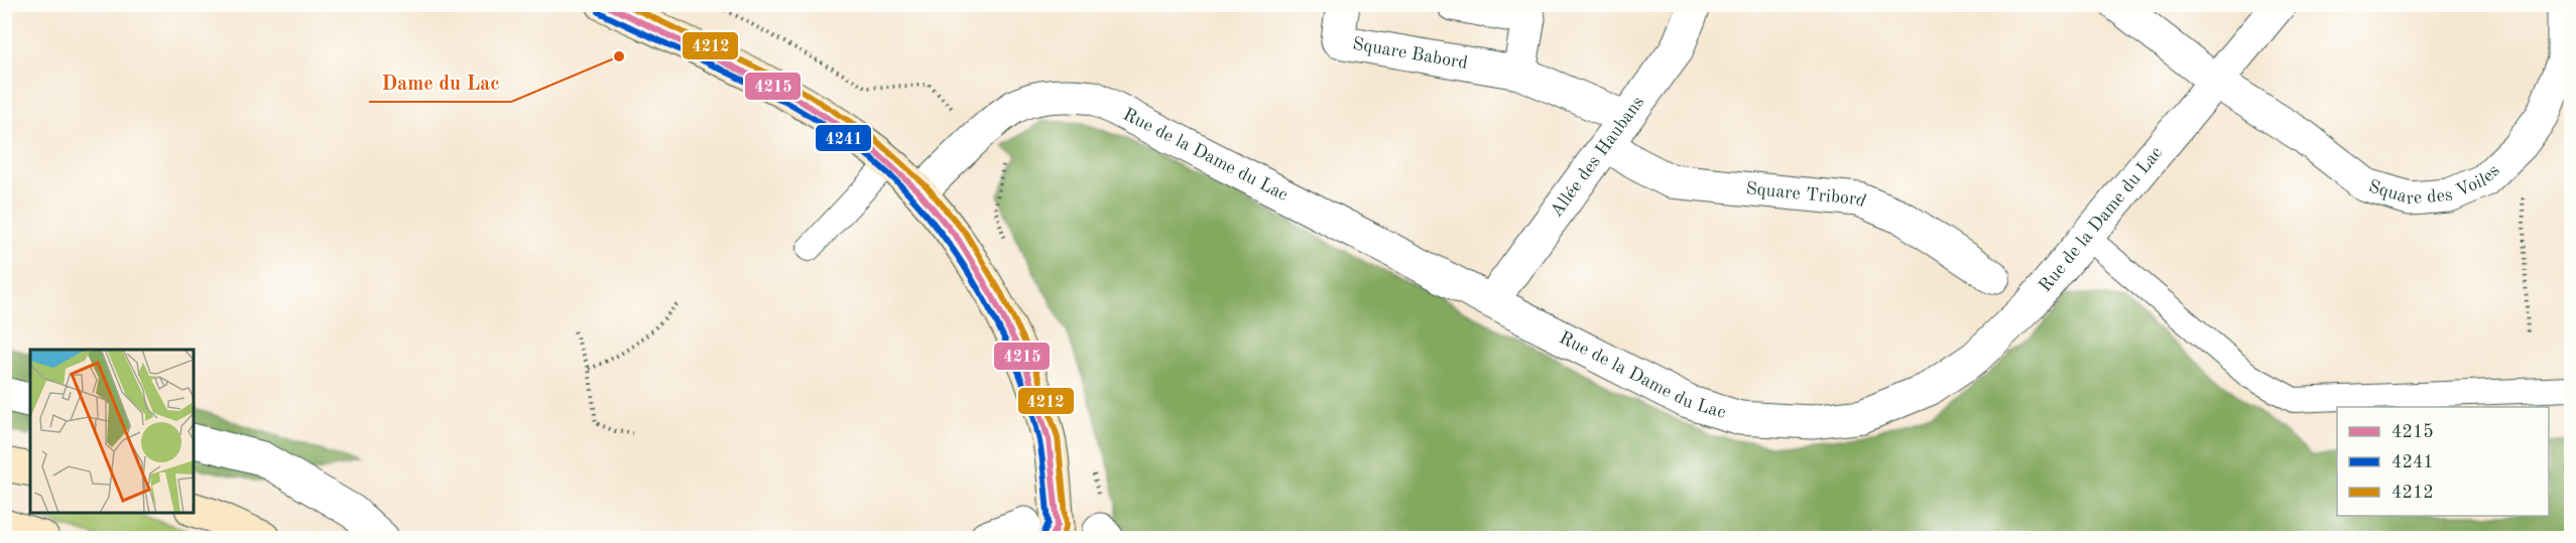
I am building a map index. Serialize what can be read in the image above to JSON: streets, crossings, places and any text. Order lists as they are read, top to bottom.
{
  "streets": {
    "street": [
      "Square Babord",
      "Rue de la Dame du Lac",
      "Allée des Haubans",
      "Square des Voiles",
      "Square Tribord"
    ]
  },
  "crossings": [
    ["Square Babord", "Allée des Haubans"],
    ["Rue de la Dame du Lac", "Allée des Haubans"],
    ["Rue de la Dame du Lac", "Square des Voiles"],
    ["Allée des Haubans", "Square Tribord"]
  ],
  "places": ["Dame du Lac"],
  "lines": ["transit line 4215", "transit line 4212", "transit line 4241"],
  "legend": ["4215", "4241", "4212"]
}
